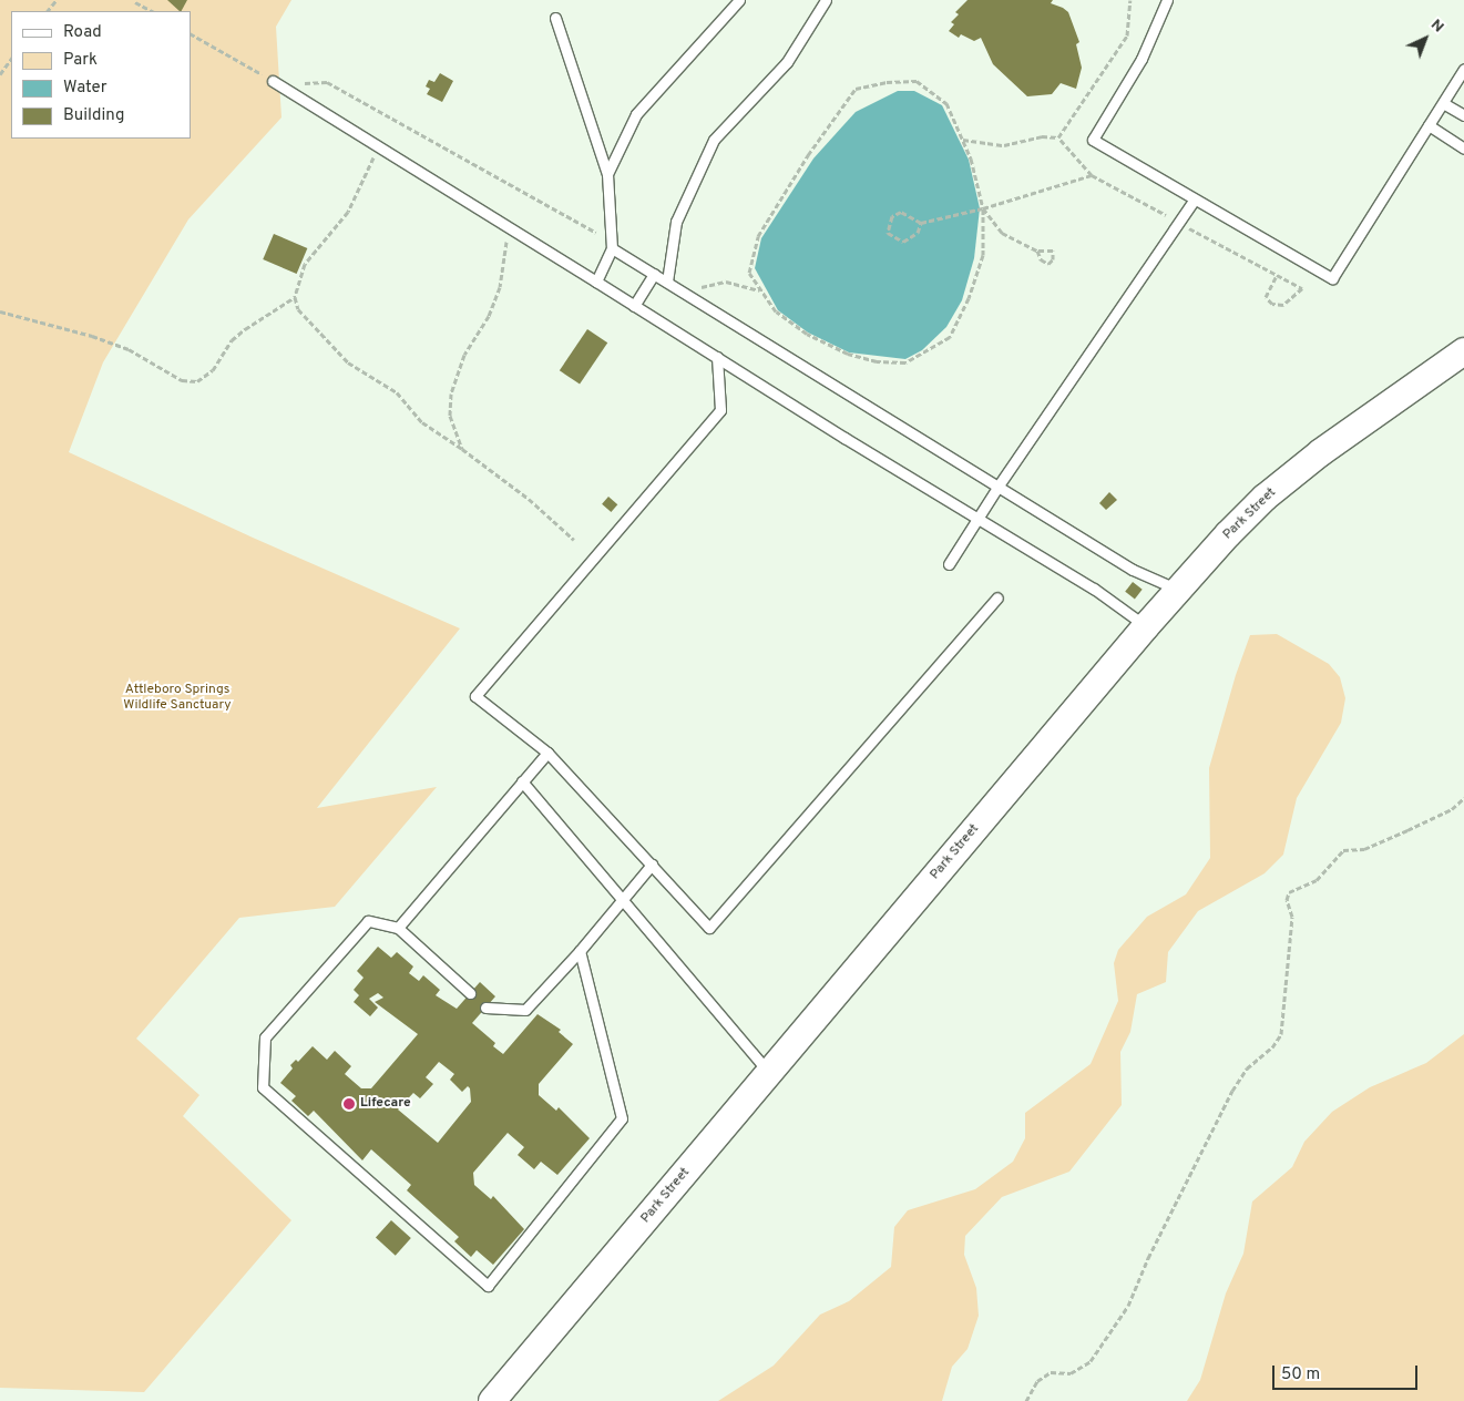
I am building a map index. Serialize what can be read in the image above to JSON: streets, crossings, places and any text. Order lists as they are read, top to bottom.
{
  "streets": {
    "main road": ["Park Street"]
  },
  "parks": ["Attleboro Springs Wildlife Sanctuary"],
  "places": ["Lifecare"],
  "legend": [
    "Road",
    "Park",
    "Water",
    "Building"
  ],
  "scale_bar": "50 m",
  "north": "top right"
}
